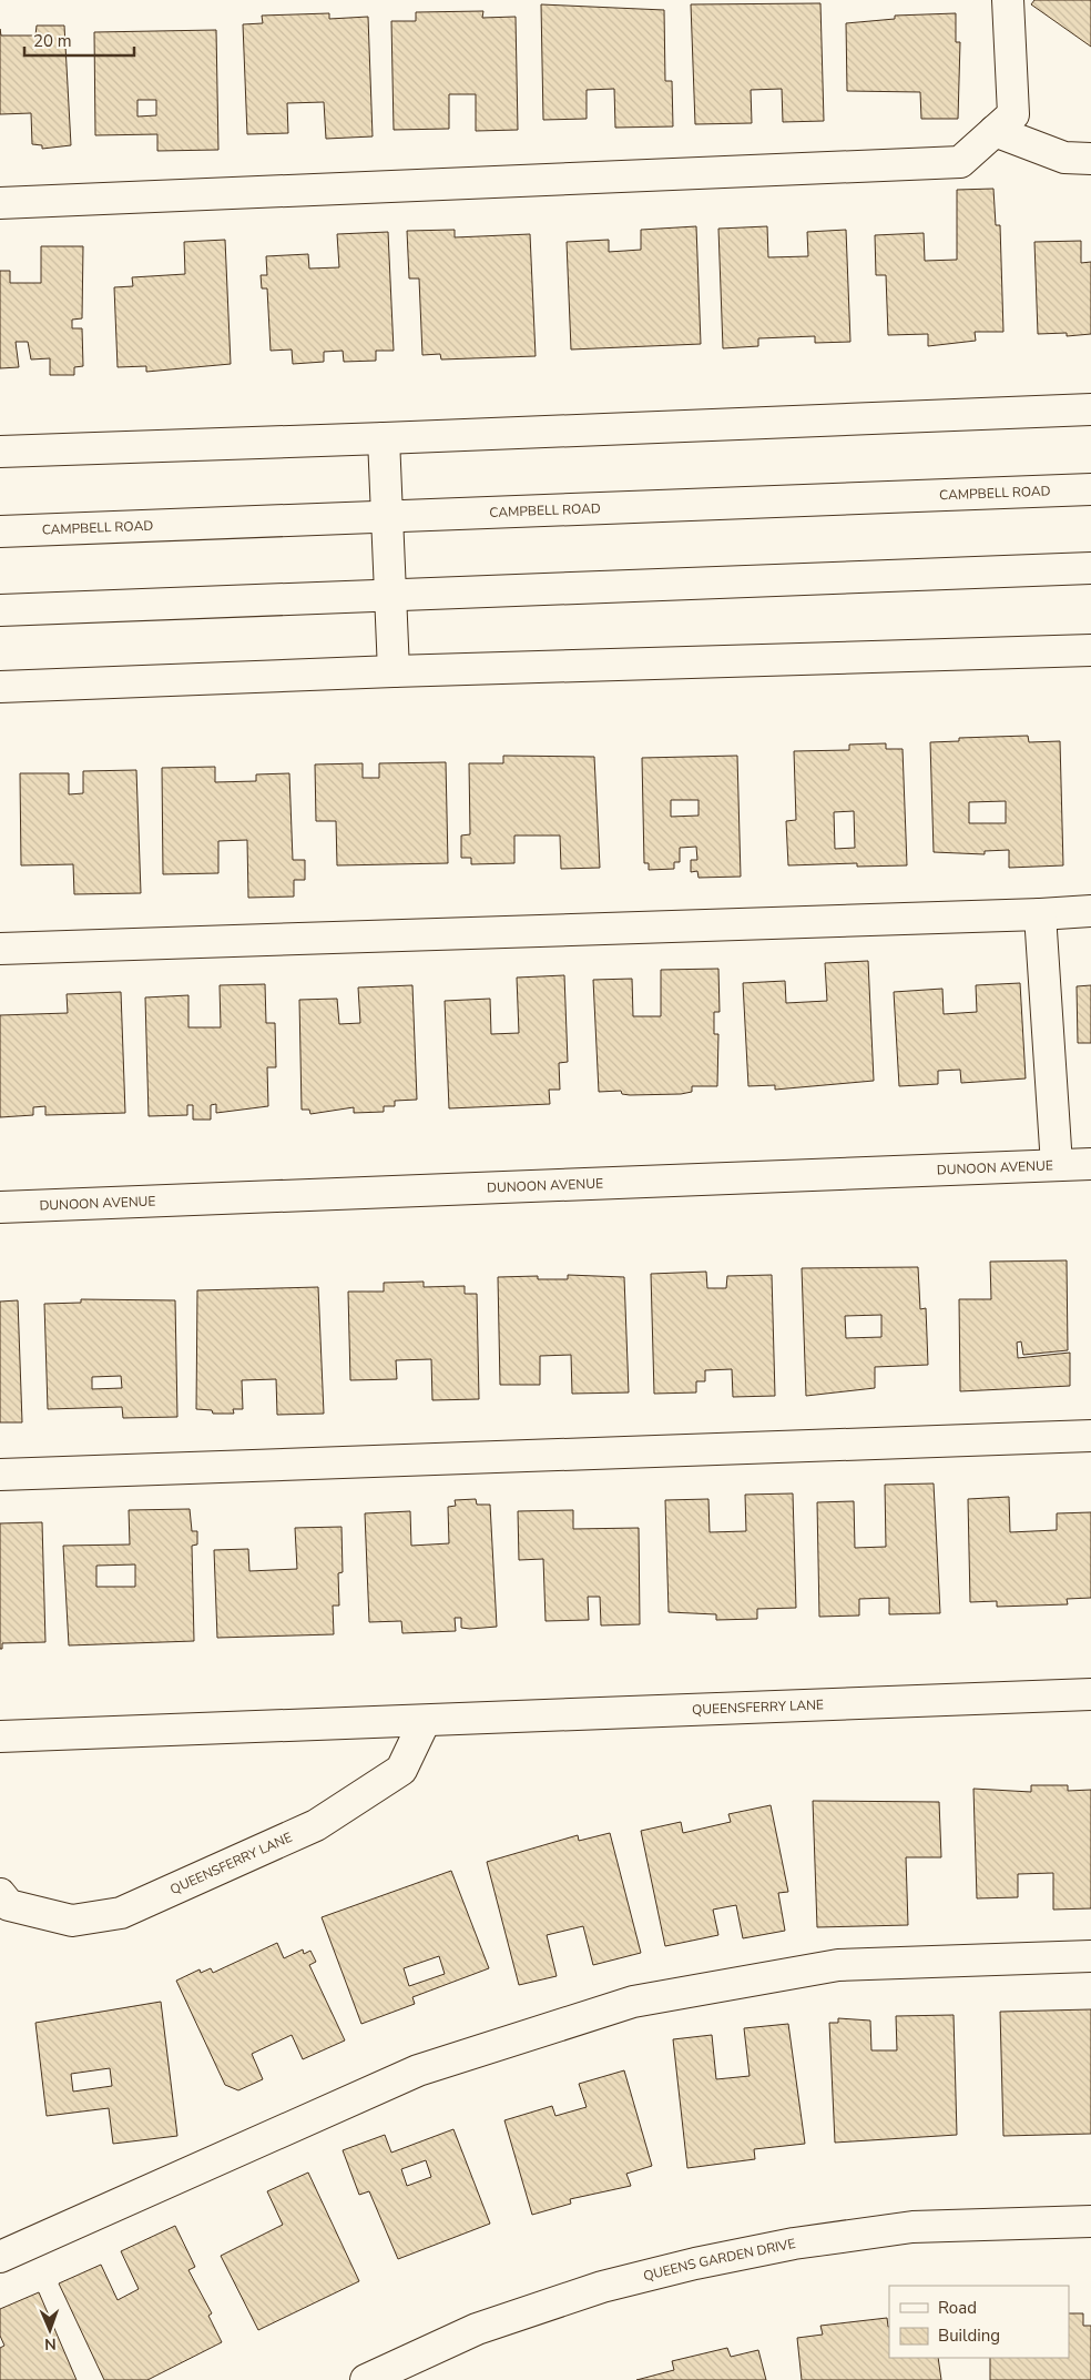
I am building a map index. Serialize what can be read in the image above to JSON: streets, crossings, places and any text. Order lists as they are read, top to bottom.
{
  "streets": {
    "street": [
      "CAMPBELL ROAD",
      "DUNOON AVENUE",
      "QUEENSFERRY LANE",
      "QUEENS GARDEN DRIVE"
    ]
  },
  "legend": ["Road", "Building"],
  "scale_bar": "20 m",
  "north": "bottom"
}
